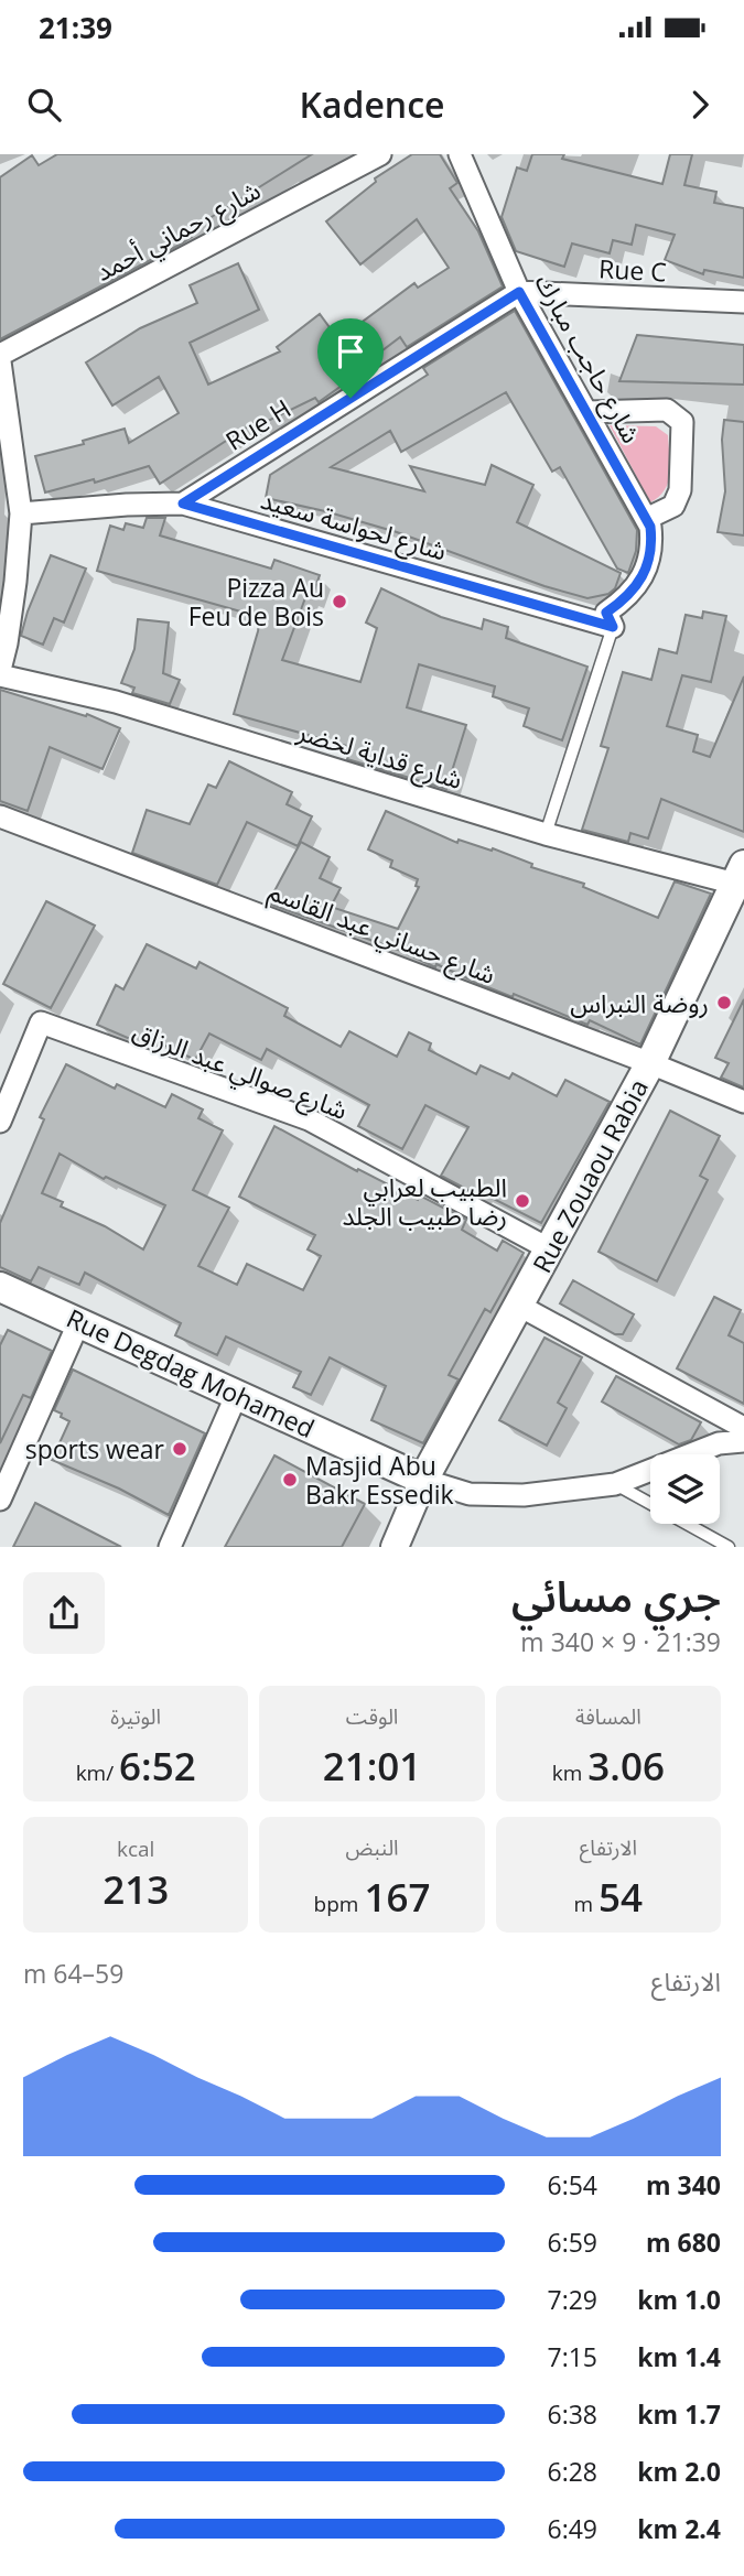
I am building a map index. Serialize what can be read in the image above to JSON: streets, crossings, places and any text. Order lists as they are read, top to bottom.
{
  "streets": {
    "main road": ["Rue Zouaou Rabia", "Rue Degdag Mohamed"],
    "street": [
      "شارع رحماني أحمد",
      "Rue C",
      "شارع حاجب مبارك",
      "Rue H",
      "شارع لحواسة سعيد",
      "شارع قداية لخضر",
      "شارع حساني عبد القاسم",
      "شارع صوالي عبد الرزاق"
    ]
  },
  "crossings": [
    ["Rue C", "شارع حاجب مبارك"],
    ["Rue C", "Rue H"],
    ["شارع حاجب مبارك", "Rue H"],
    ["شارع حاجب مبارك", "شارع لحواسة سعيد"],
    ["Rue H", "شارع لحواسة سعيد"],
    ["شارع قداية لخضر", "Rue Zouaou Rabia"],
    ["شارع حساني عبد القاسم", "Rue Zouaou Rabia"],
    ["شارع صوالي عبد الرزاق", "Rue Zouaou Rabia"],
    ["Rue Zouaou Rabia", "Rue Degdag Mohamed"]
  ],
  "places": [
    "Pizza Au Feu de Bois",
    "روضة النبراس",
    "الطبيب لعرابي رضا طبيب الجلد",
    "sports wear",
    "Masjid Abu Bakr Essedik"
  ],
  "page": {
    "status": "21:39",
    "header": "Kadence",
    "heading": ["جري مسائي", "21:39 · 9 × 340 m"],
    "stats": [
      ["المسافة", "3.06 km"],
      ["الوقت", "21:01"],
      ["الوتيرة", "6:52 /km"],
      ["الارتفاع", "54 m"],
      ["النبض", "167 bpm"],
      ["kcal", "213"]
    ],
    "chart": ["الارتفاع", "59–64 m"],
    "list": [
      {
        "name": "340 m",
        "note": "6:54"
      },
      {
        "name": "680 m",
        "note": "6:59"
      },
      {
        "name": "1.0 km",
        "note": "7:29"
      },
      {
        "name": "1.4 km",
        "note": "7:15"
      },
      {
        "name": "1.7 km",
        "note": "6:38"
      },
      {
        "name": "2.0 km",
        "note": "6:28"
      },
      {
        "name": "2.4 km",
        "note": "6:49"
      }
    ]
  }
}
